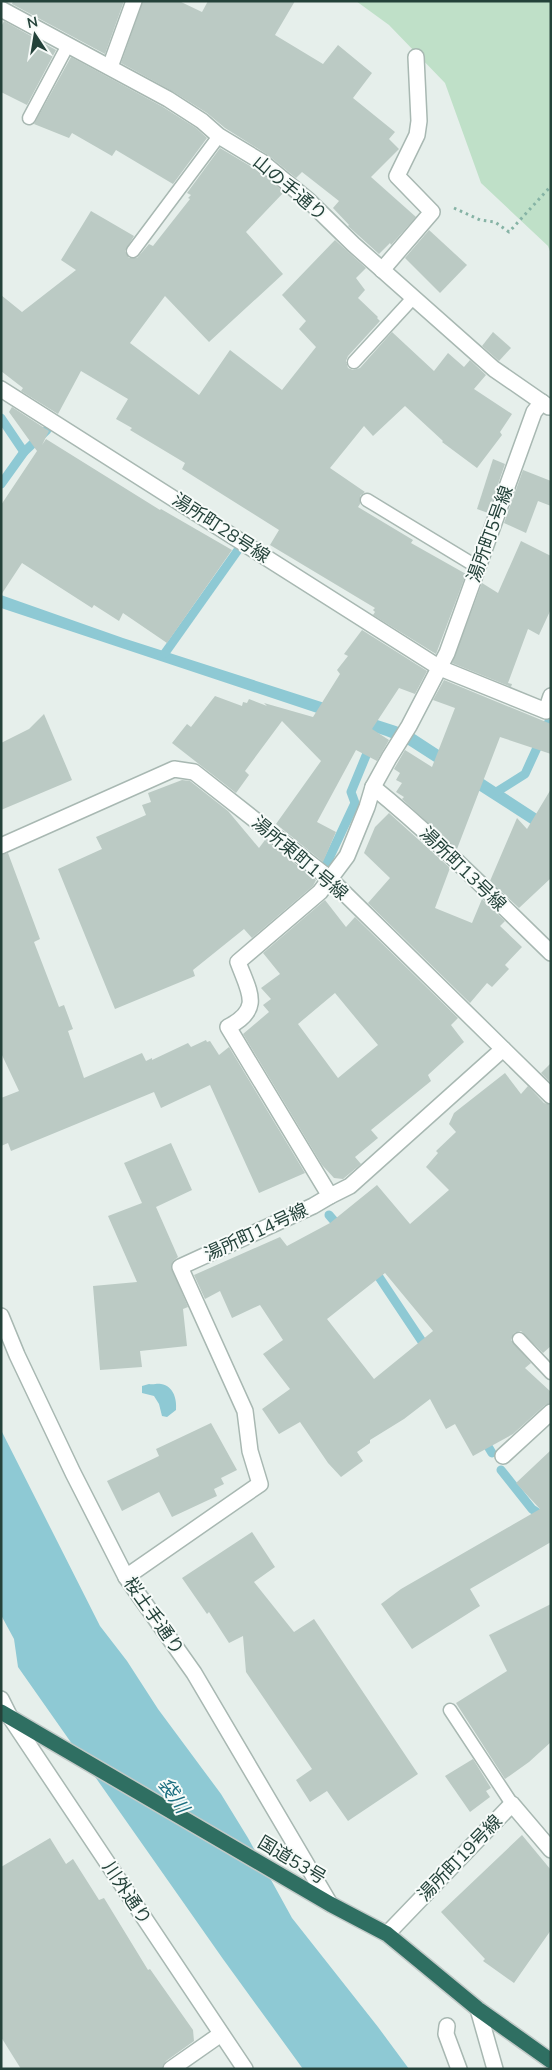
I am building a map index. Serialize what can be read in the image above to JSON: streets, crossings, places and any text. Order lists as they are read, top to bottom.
{
  "streets": {
    "highway": ["国道53号"],
    "street": [
      "山の手通り",
      "湯所町28号線",
      "湯所町5号線",
      "湯所東町1号線",
      "湯所町13号線",
      "湯所町14号線",
      "桜土手通り",
      "湯所町19号線",
      "川外通り"
    ]
  },
  "crossings": [
    ["山の手通り", "湯所町5号線"],
    ["湯所町28号線", "湯所町5号線"],
    ["湯所町5号線", "湯所東町1号線"],
    ["湯所町5号線", "湯所町13号線"],
    ["湯所町5号線", "湯所町14号線"],
    ["湯所東町1号線", "湯所町14号線"],
    ["湯所町14号線", "桜土手通り"],
    ["桜土手通り", "国道53号"],
    ["湯所町19号線", "国道53号"],
    ["国道53号", "川外通り"]
  ],
  "water": ["袋川"],
  "north": "top"
}
